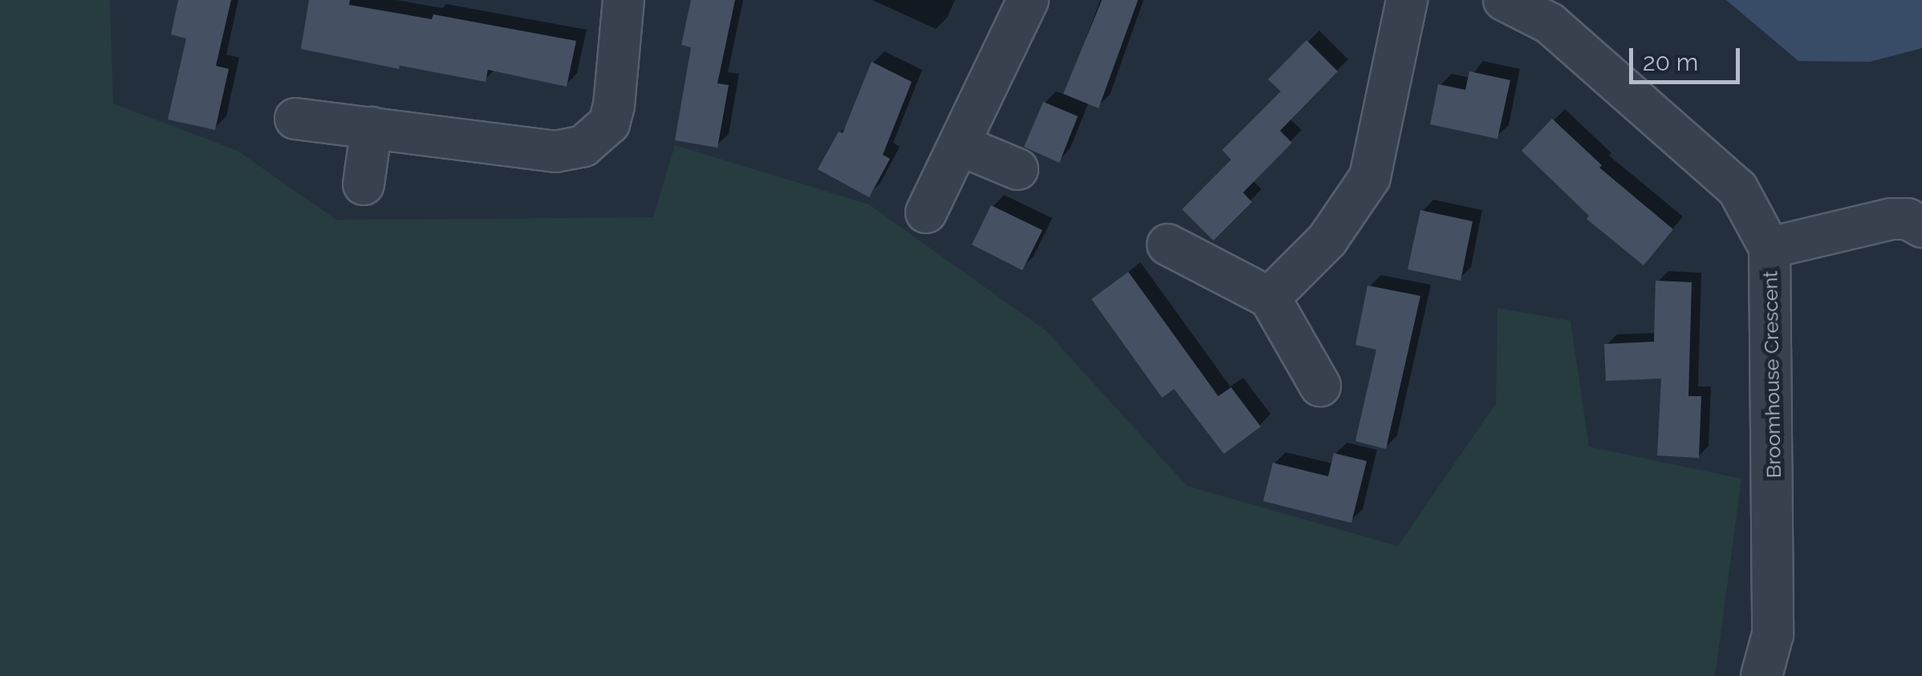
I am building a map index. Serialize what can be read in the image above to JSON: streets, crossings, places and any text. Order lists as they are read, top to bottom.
{
  "streets": {
    "street": ["Broomhouse Crescent"]
  },
  "scale_bar": "20 m"
}
